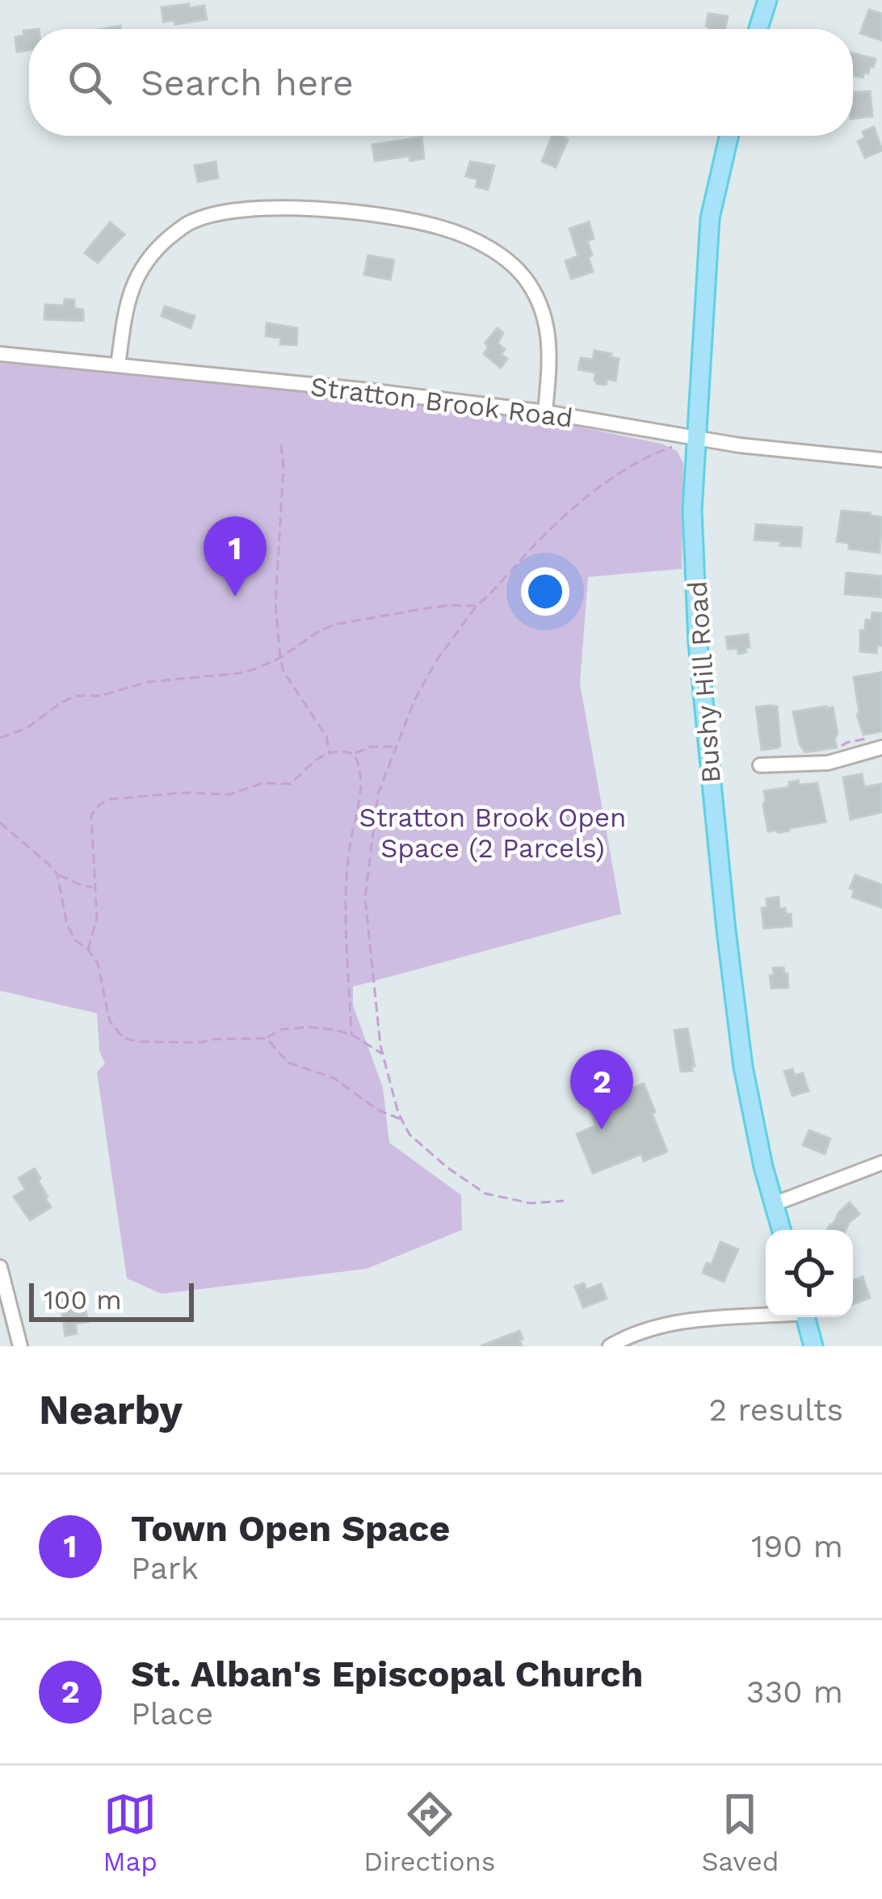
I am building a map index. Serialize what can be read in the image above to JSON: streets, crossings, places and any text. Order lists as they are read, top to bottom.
{
  "streets": {
    "main road": ["Bushy Hill Road"],
    "street": ["Stratton Brook Road"]
  },
  "crossings": [
    ["Stratton Brook Road", "Bushy Hill Road"]
  ],
  "parks": ["Stratton Brook Open Space (2 Parcels)"],
  "scale_bar": "100 m",
  "page": {
    "search": "Search here",
    "pins": ["1", "2"],
    "scale": "100 m",
    "heading": ["Nearby", "2 results"],
    "list": [
      {
        "mark": "1",
        "name": "Town Open Space",
        "note": "Park",
        "value": "190 m"
      },
      {
        "mark": "2",
        "name": "St. Alban's Episcopal Church",
        "note": "Place",
        "value": "330 m"
      }
    ],
    "nav": ["Map", "Directions", "Saved"]
  }
}
